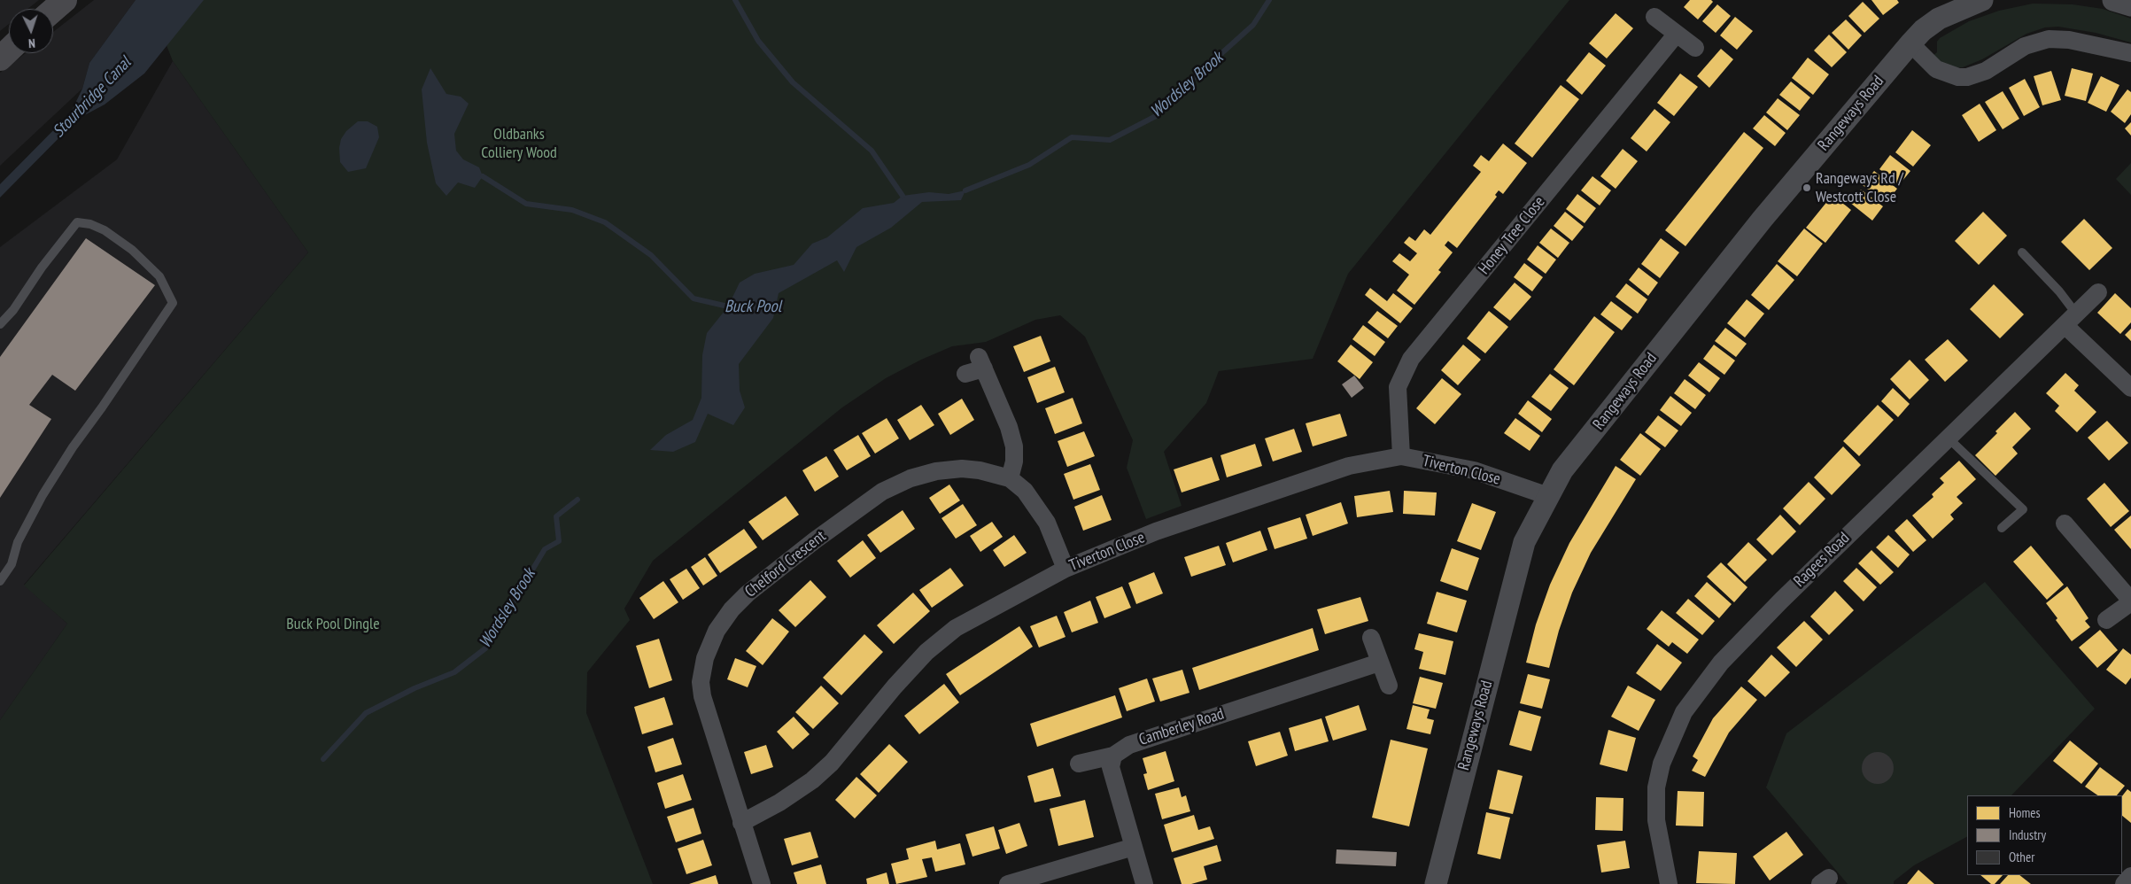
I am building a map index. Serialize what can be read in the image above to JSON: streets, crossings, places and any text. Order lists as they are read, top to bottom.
{
  "streets": {
    "street": [
      "Rangeways Road",
      "Honey Tree Close",
      "Tiverton Close",
      "Ragees Road",
      "Chelford Crescent",
      "Camberley Road"
    ]
  },
  "crossings": [
    ["Rangeways Road", "Tiverton Close"],
    ["Honey Tree Close", "Tiverton Close"],
    ["Tiverton Close", "Chelford Crescent"]
  ],
  "water": ["Wordsley Brook", "Stourbridge Canal", "Buck Pool"],
  "parks": ["Oldbanks Colliery Wood", "Buck Pool Dingle"],
  "places": ["Rangeways Rd / Westcott Close"],
  "legend": ["Homes", "Industry", "Other"],
  "north": "bottom"
}
